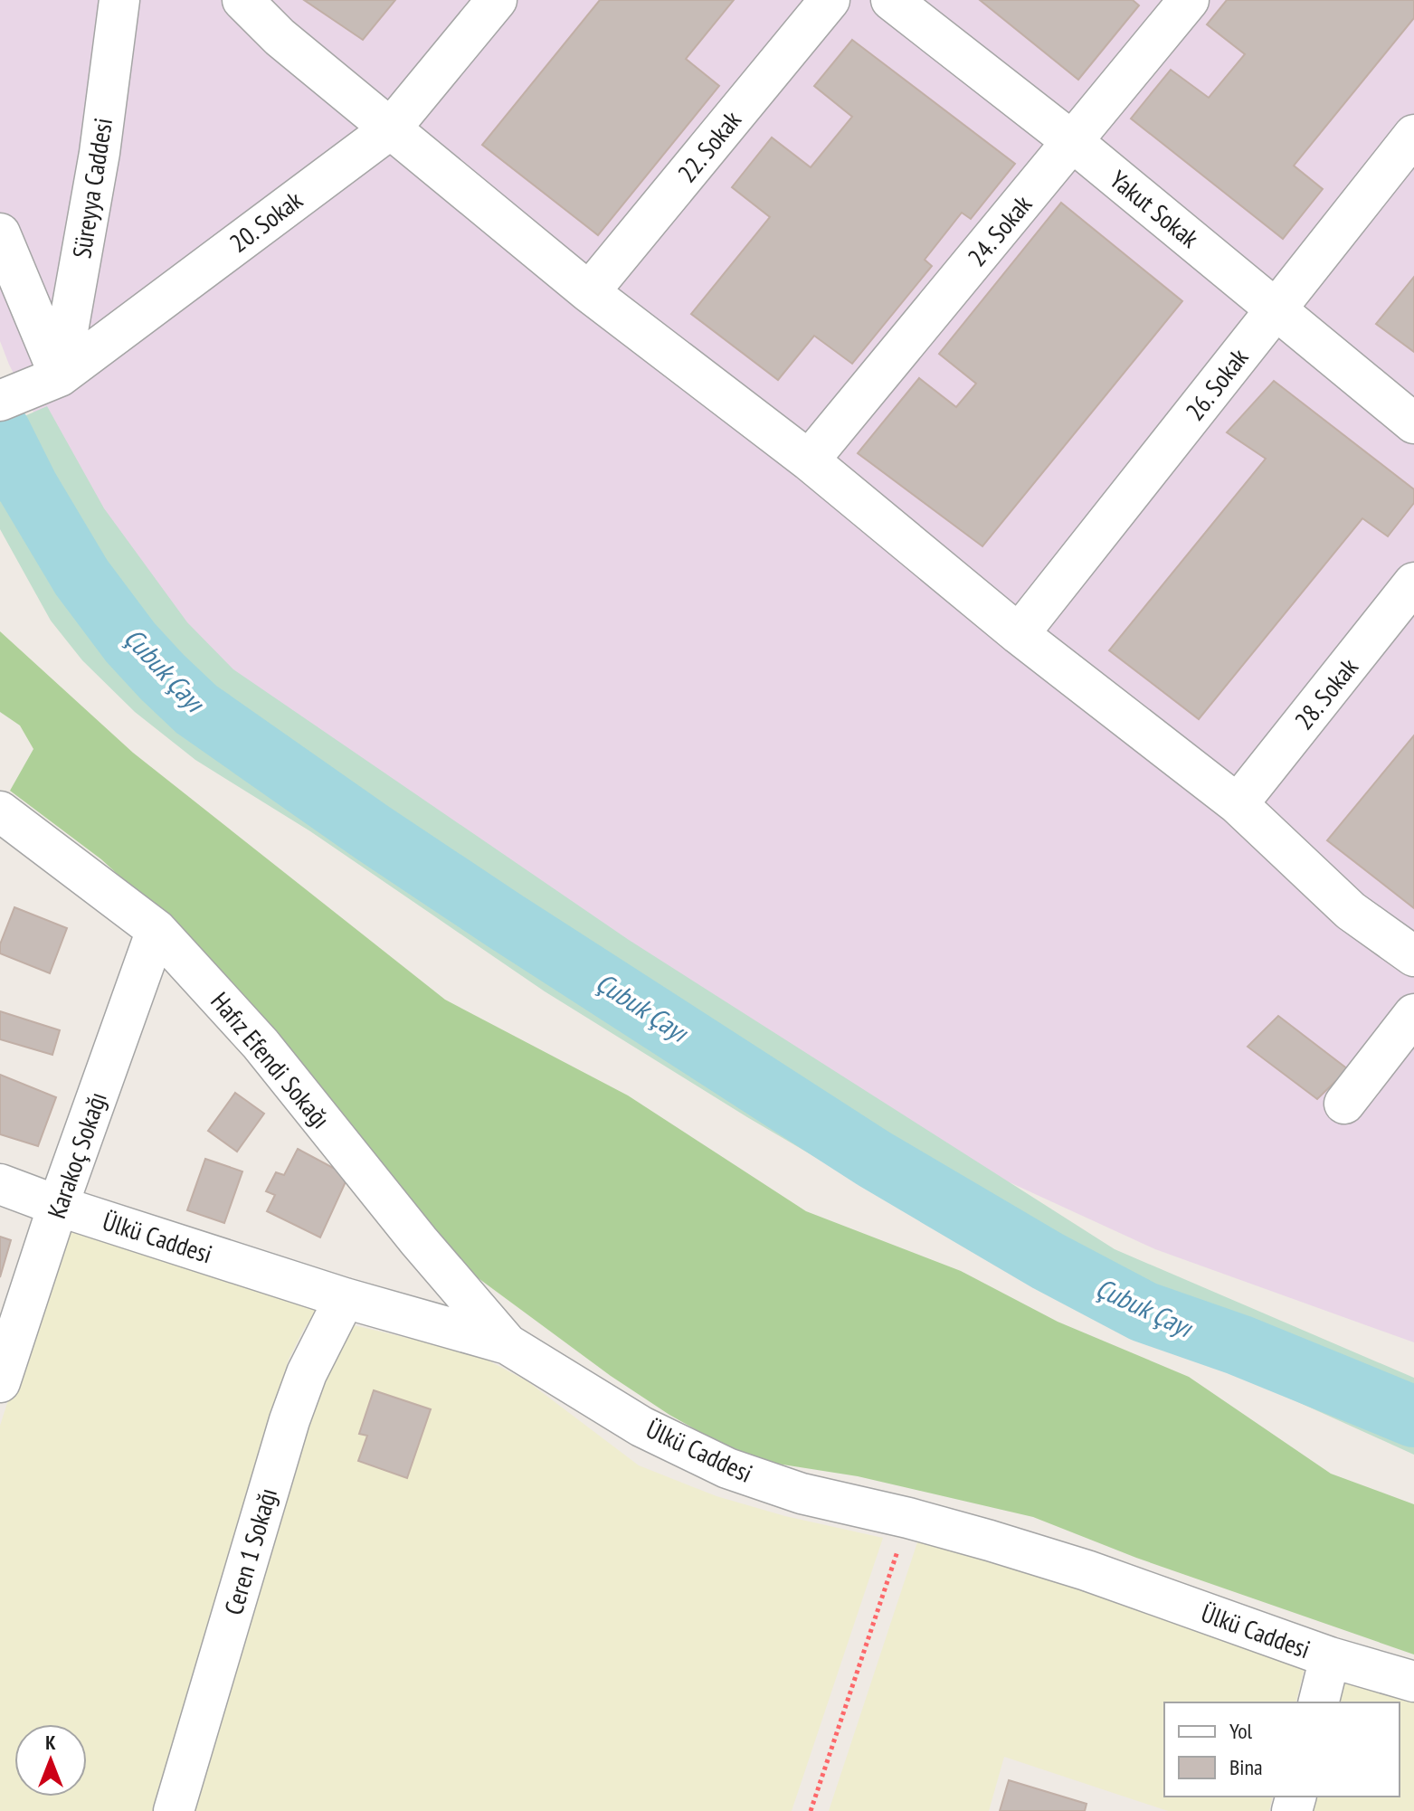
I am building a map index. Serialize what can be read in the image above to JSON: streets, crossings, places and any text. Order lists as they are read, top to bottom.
{
  "streets": {
    "street": [
      "22. Sokak",
      "Süreyya Caddesi",
      "Yakut Sokak",
      "20. Sokak",
      "24. Sokak",
      "26. Sokak",
      "28. Sokak",
      "Hafız Efendi Sokağı",
      "Karakoç Sokağı",
      "Ülkü Caddesi",
      "Ceren 1 Sokağı"
    ]
  },
  "crossings": [
    ["Süreyya Caddesi", "20. Sokak"],
    ["Yakut Sokak", "24. Sokak"],
    ["Yakut Sokak", "26. Sokak"],
    ["Hafız Efendi Sokağı", "Karakoç Sokağı"],
    ["Hafız Efendi Sokağı", "Ülkü Caddesi"],
    ["Karakoç Sokağı", "Ülkü Caddesi"],
    ["Ülkü Caddesi", "Ceren 1 Sokağı"]
  ],
  "water": ["Çubuk Çayı"],
  "legend": ["Yol", "Bina"],
  "north": "top"
}
